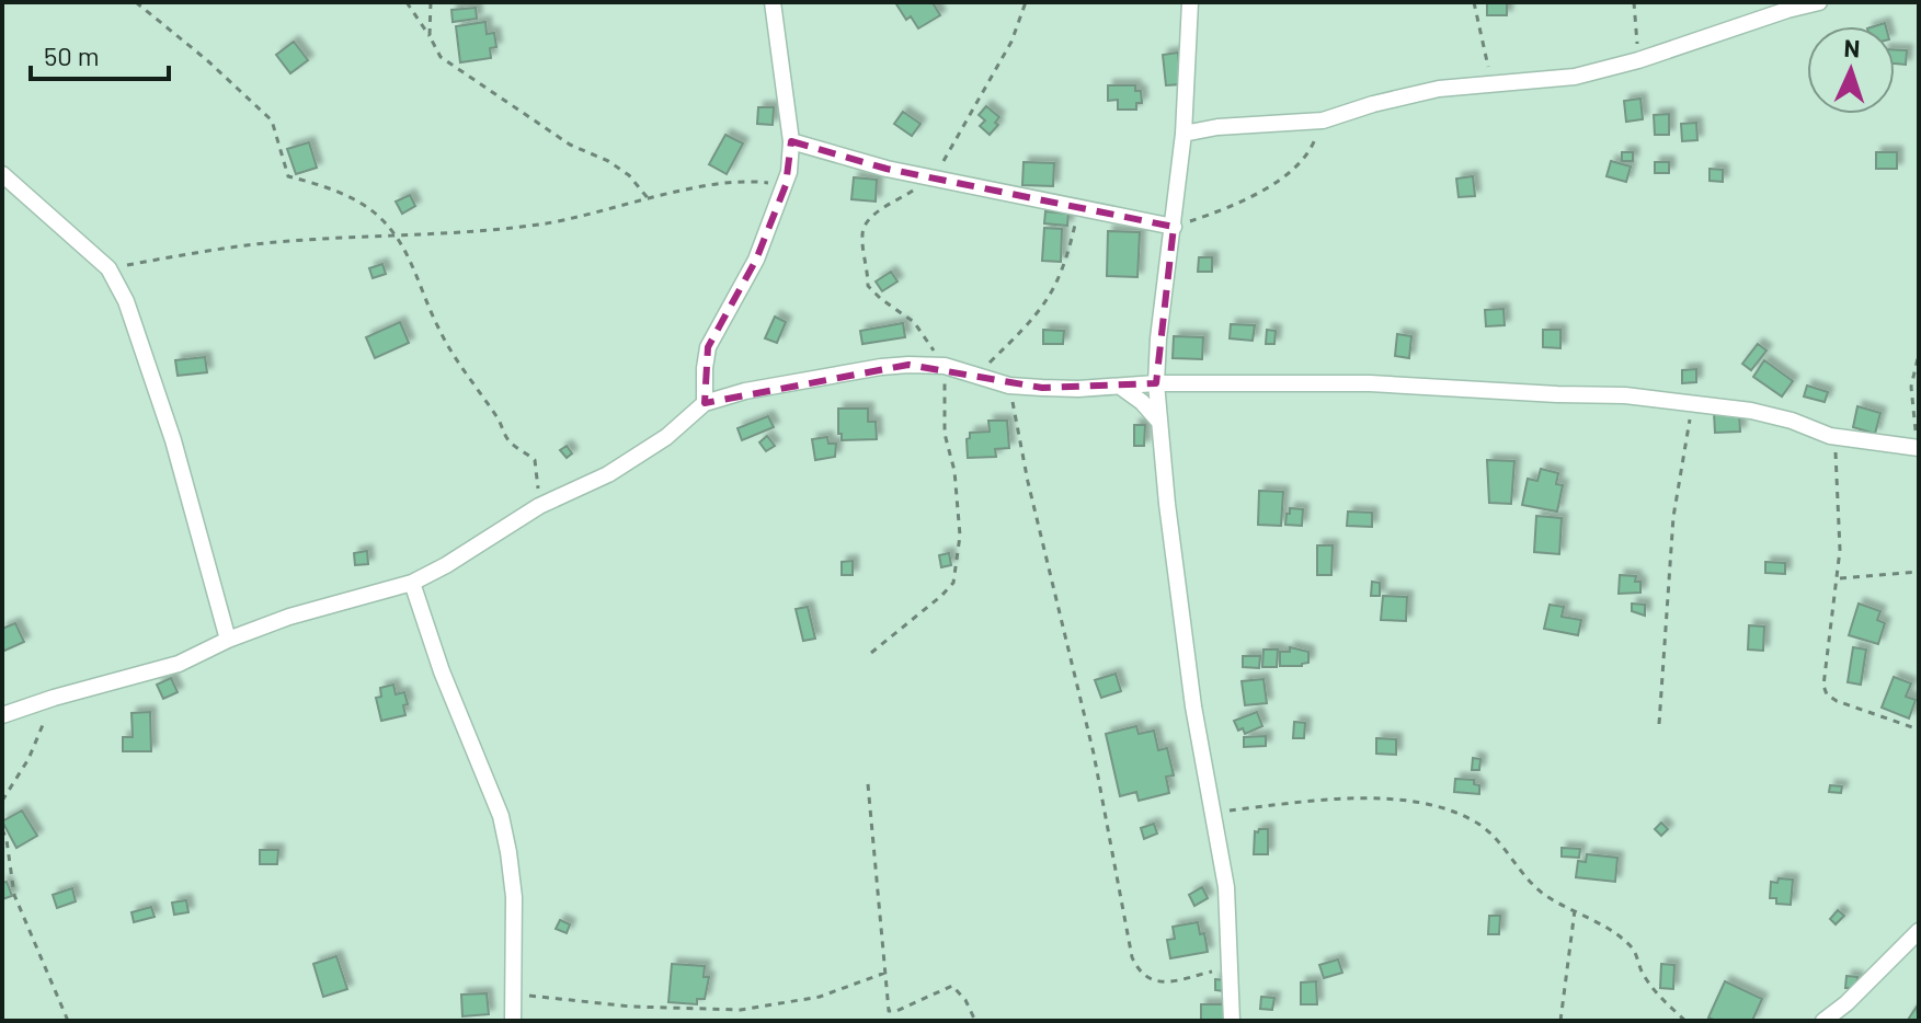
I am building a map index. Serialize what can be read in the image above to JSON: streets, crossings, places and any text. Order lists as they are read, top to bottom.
{
  "scale_bar": "50 m",
  "north": "top"
}
